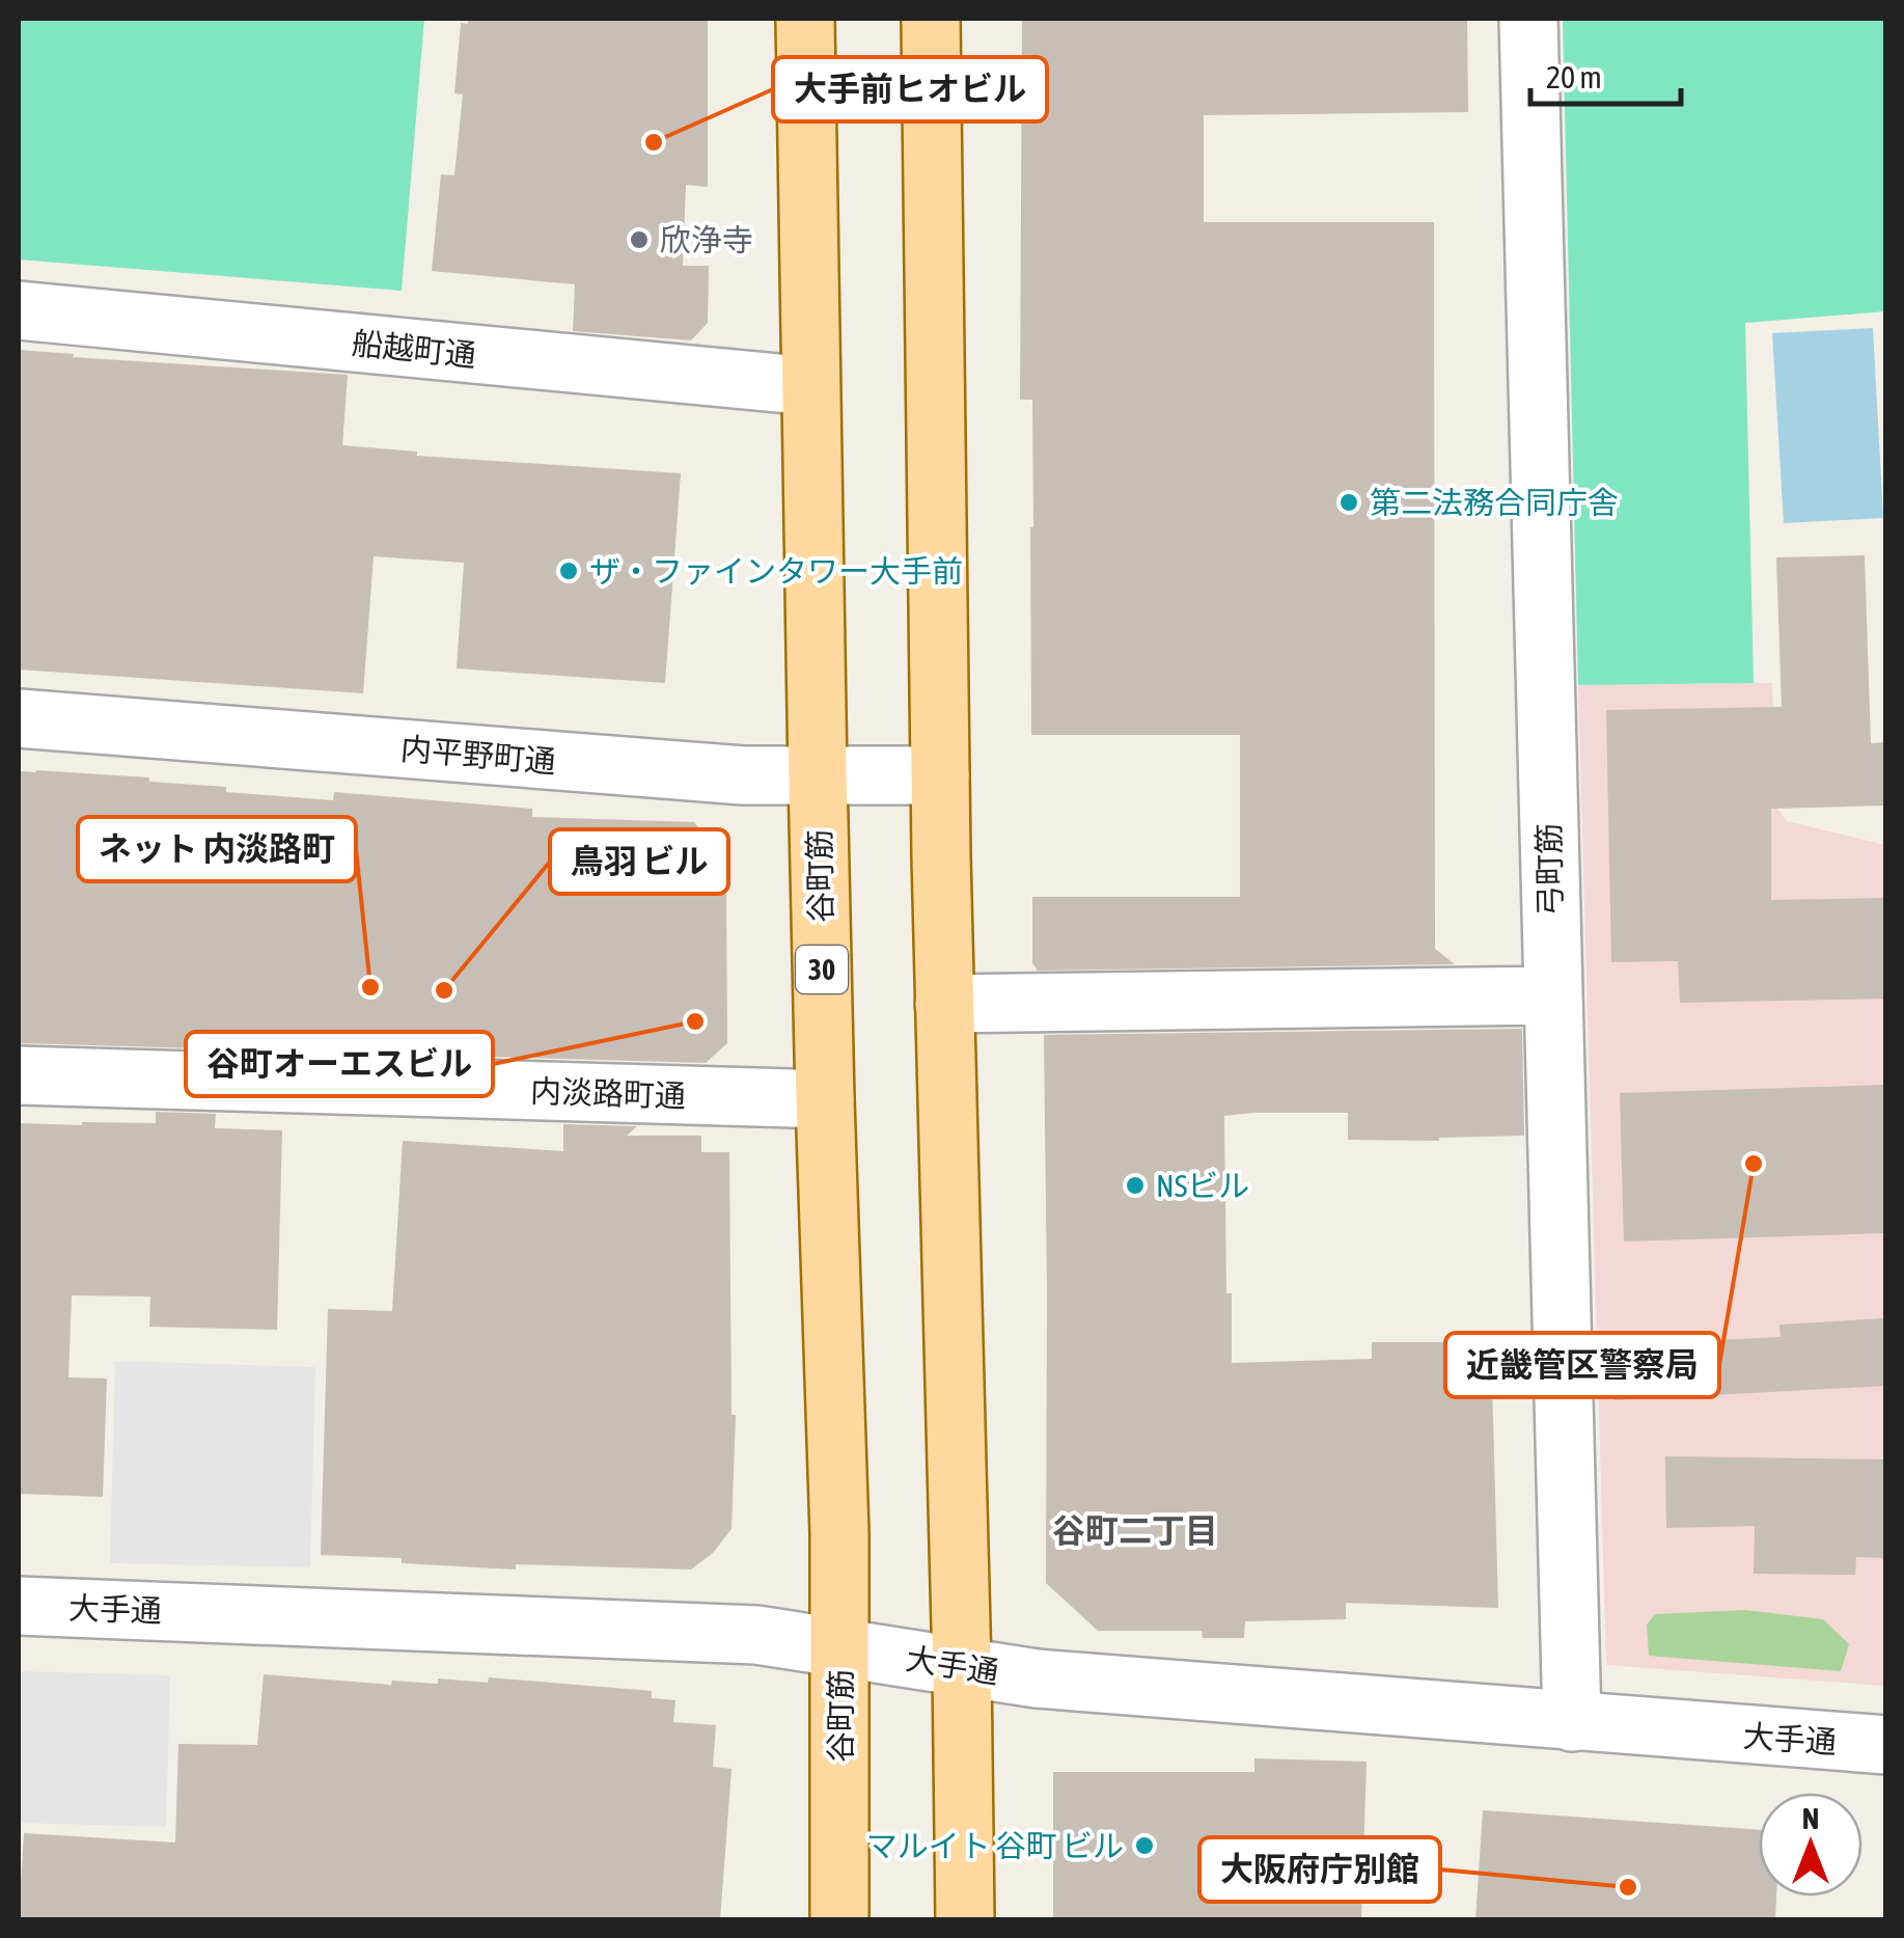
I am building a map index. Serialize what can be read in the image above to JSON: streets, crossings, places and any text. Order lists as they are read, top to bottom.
{
  "streets": {
    "main road": ["谷町筋", "30"],
    "street": [
      "船越町通",
      "内平野町通",
      "弓町筋",
      "内淡路町通",
      "大手通"
    ]
  },
  "crossings": [
    ["船越町通", "谷町筋"],
    ["内平野町通", "谷町筋"],
    ["弓町筋", "大手通"],
    ["谷町筋", "内淡路町通"],
    ["谷町筋", "大手通"]
  ],
  "districts": ["谷町二丁目"],
  "places": [
    "大手前ヒオビル",
    "欣浄寺",
    "第二法務合同庁舎",
    "ザ・ファインタワー大手前",
    "ネット 内淡路町",
    "鳥羽 ビル",
    "谷町オーエスビル",
    "近畿管区警察局",
    "NSビル",
    "マルイト 谷町 ビル",
    "大阪府庁別館"
  ],
  "scale_bar": "20 m",
  "north": "top"
}
